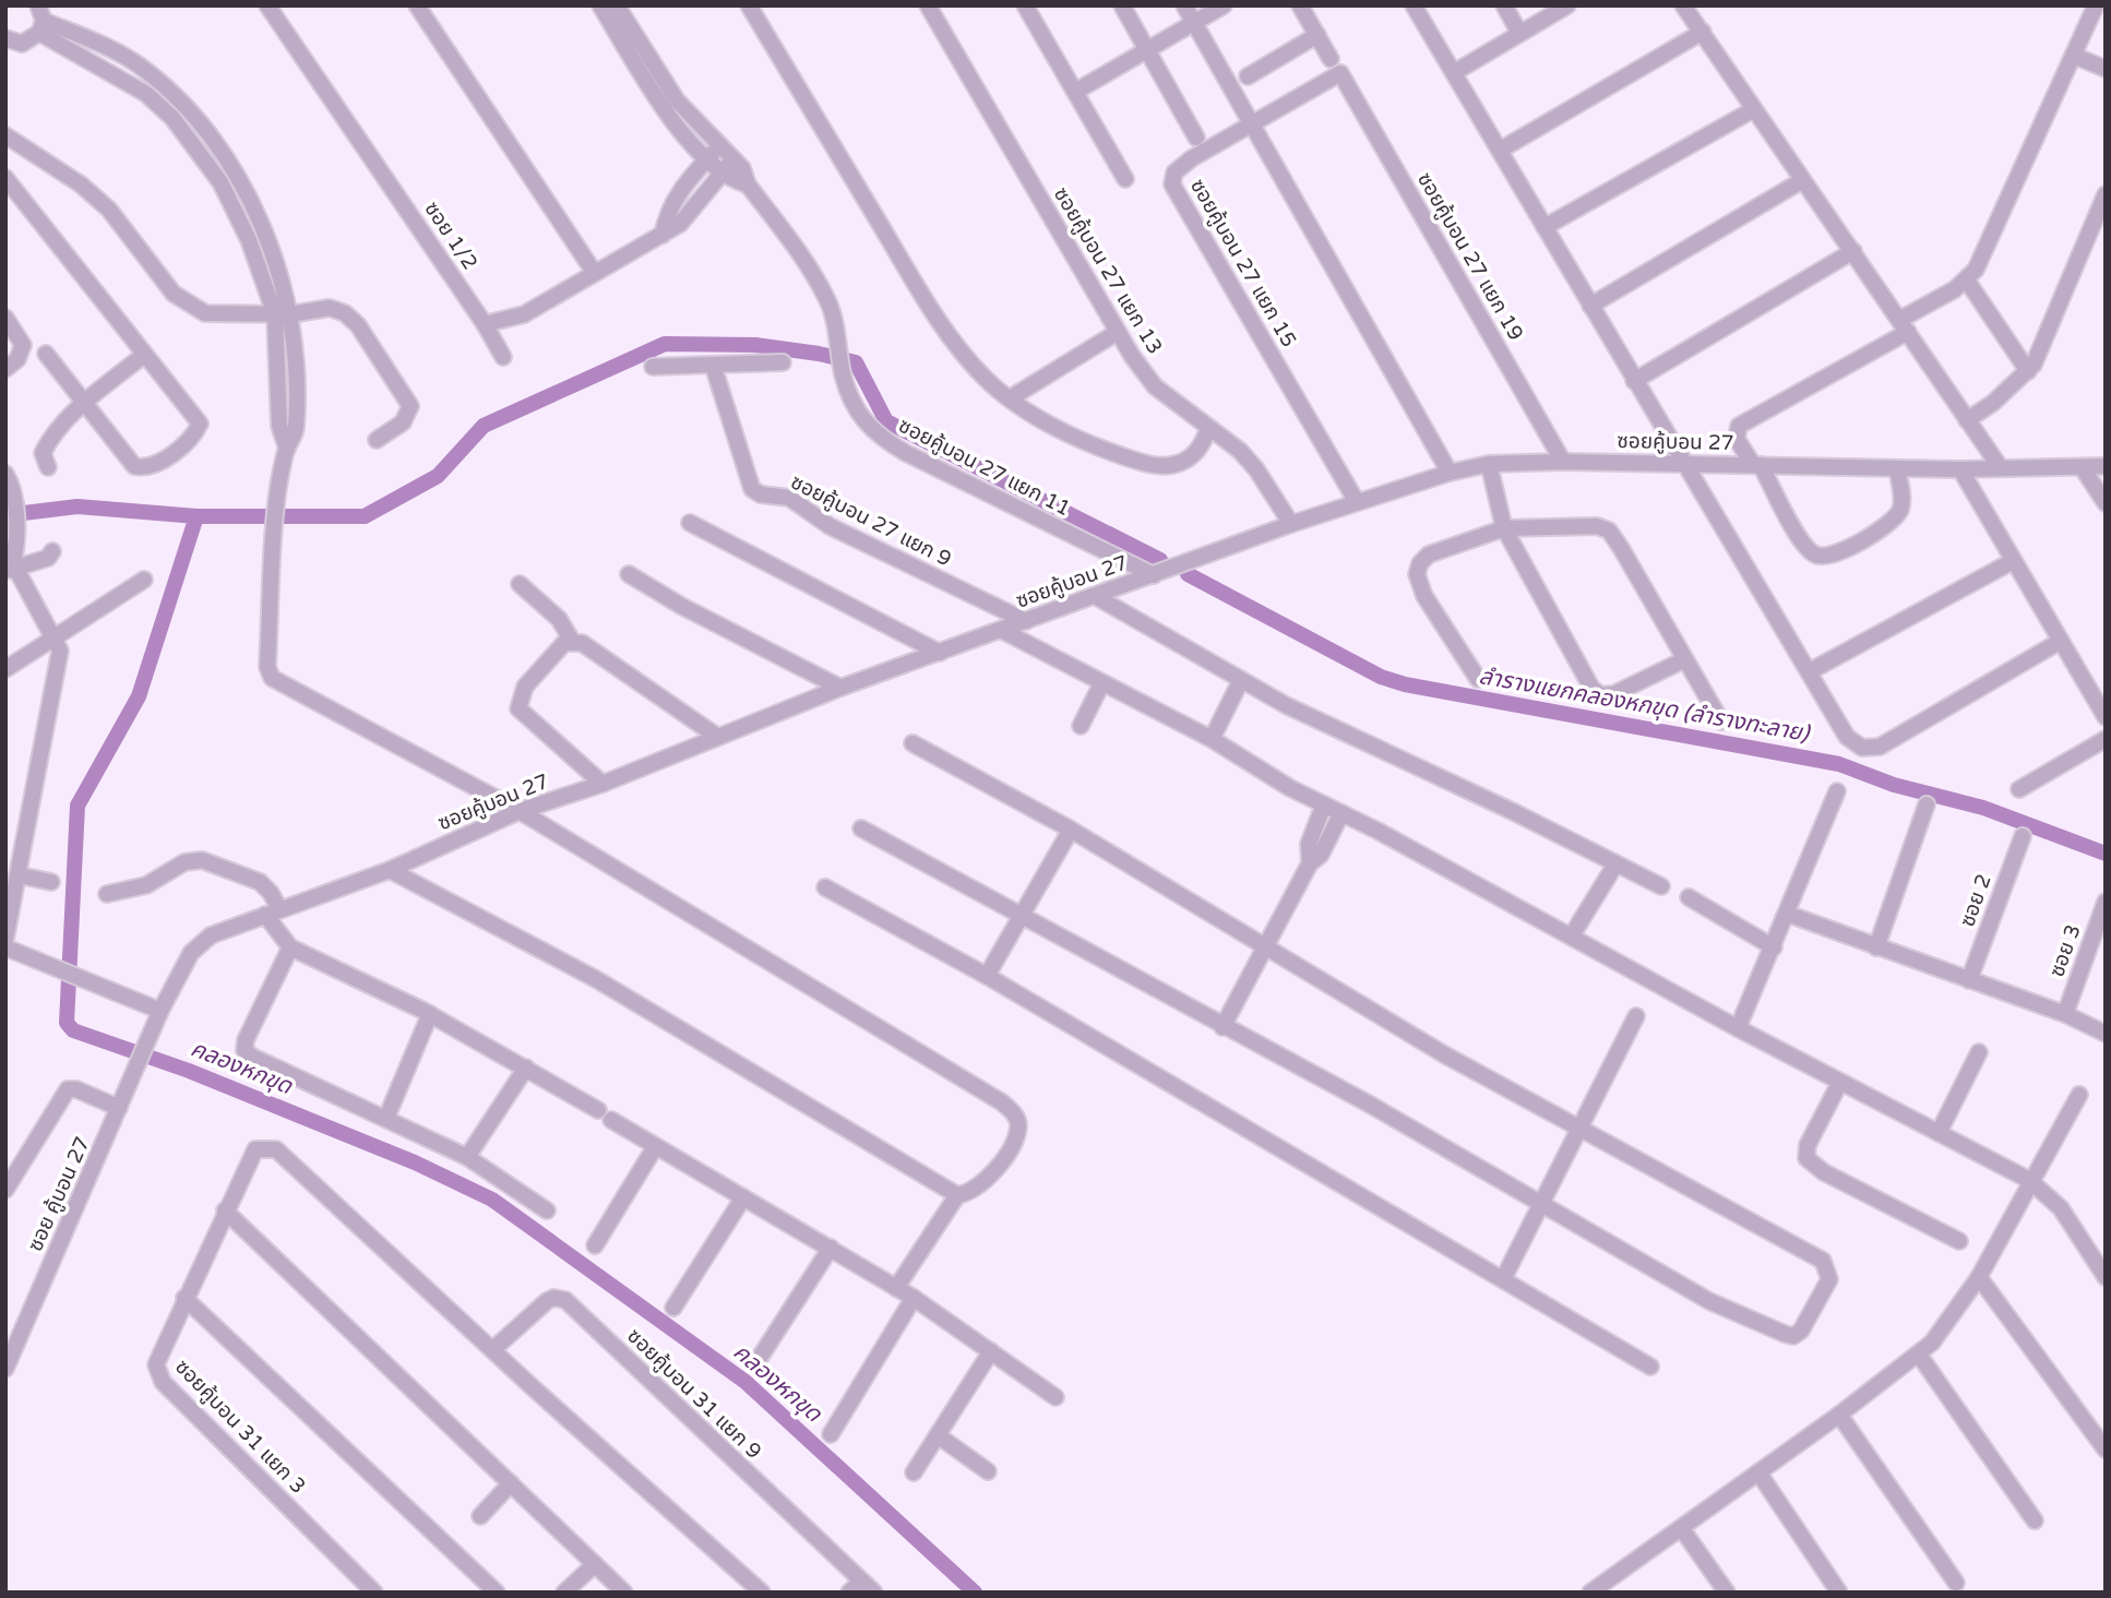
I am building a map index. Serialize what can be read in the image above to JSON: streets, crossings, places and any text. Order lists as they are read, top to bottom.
{
  "streets": {
    "street": [
      "ซอย 1/2",
      "ซอยคู้บอน 27 แยก 19",
      "ซอยคู้บอน 27 แยก 15",
      "ซอยคู้บอน 27 แยก 13",
      "ซอยคู้บอน 27",
      "ซอยคู้บอน 27 แยก 11",
      "ซอยคู้บอน 27 แยก 9",
      "ซอย 2",
      "ซอย 3",
      "ซอย คู้บอน 27",
      "ซอยคู้บอน 31 แยก 9",
      "ซอยคู้บอน 31 แยก 3"
    ]
  },
  "crossings": [
    ["ซอยคู้บอน 27 แยก 19", "ซอยคู้บอน 27 แยก 15"],
    ["ซอยคู้บอน 27 แยก 19", "ซอยคู้บอน 27"],
    ["ซอยคู้บอน 27 แยก 15", "ซอยคู้บอน 27"],
    ["ซอยคู้บอน 27 แยก 13", "ซอยคู้บอน 27"],
    ["ซอยคู้บอน 27", "ซอยคู้บอน 27 แยก 11"],
    ["ซอยคู้บอน 27", "ซอยคู้บอน 27 แยก 9"],
    ["ซอยคู้บอน 27", "ซอย คู้บอน 27"],
    ["ซอยคู้บอน 31 แยก 9", "ซอยคู้บอน 31 แยก 3"]
  ],
  "water": ["ลำรางแยกคลองหกขุด (ลำรางทะลาย)", "คลองหกขุด"]
}
